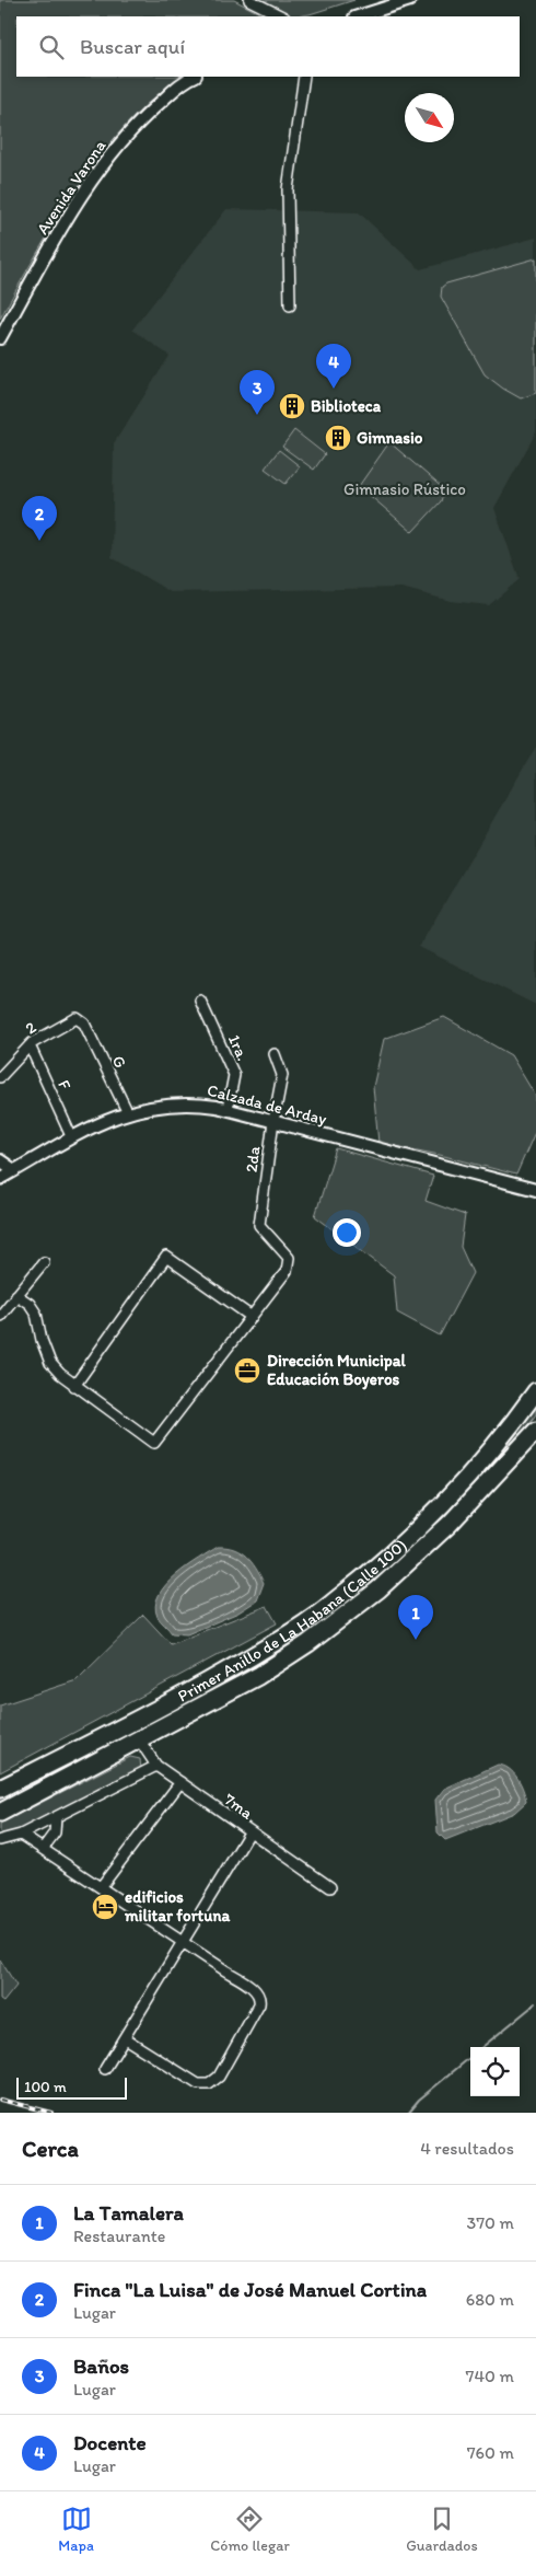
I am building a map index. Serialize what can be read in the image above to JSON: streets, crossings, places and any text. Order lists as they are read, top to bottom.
{
  "streets": {
    "highway": ["Primer Anillo de La Habana (Calle 100)"],
    "street": [
      "Avenida Varona",
      "2",
      "1ra.",
      "G",
      "F",
      "Calzada de Arday",
      "2da",
      "7ma"
    ]
  },
  "crossings": [
    ["2", "G"],
    ["2", "F"],
    ["1ra.", "Calzada de Arday"],
    ["G", "Calzada de Arday"],
    ["F", "Calzada de Arday"],
    ["Calzada de Arday", "2da"],
    ["Primer Anillo de La Habana (Calle 100)", "7ma"]
  ],
  "parks": ["Gimnasio Rústico"],
  "places": {
    "building": ["Biblioteca", "Gimnasio"],
    "office": ["Dirección Municipal Educación Boyeros"],
    "hotel": ["edificios militar fortuna"]
  },
  "scale_bar": "100 m",
  "north": "bottom right",
  "page": {
    "search": "Buscar aquí",
    "pins": [
      "4",
      "3",
      "2",
      "1"
    ],
    "scale": "100 m",
    "heading": ["Cerca", "4 resultados"],
    "list": [
      {
        "mark": "1",
        "name": "La Tamalera",
        "note": "Restaurante",
        "value": "370 m"
      },
      {
        "mark": "2",
        "name": "Finca \"La Luisa\" de José Manuel Cortina",
        "note": "Lugar",
        "value": "680 m"
      },
      {
        "mark": "3",
        "name": "Baños",
        "note": "Lugar",
        "value": "740 m"
      },
      {
        "mark": "4",
        "name": "Docente",
        "note": "Lugar",
        "value": "760 m"
      }
    ],
    "nav": ["Mapa", "Cómo llegar", "Guardados"]
  }
}
